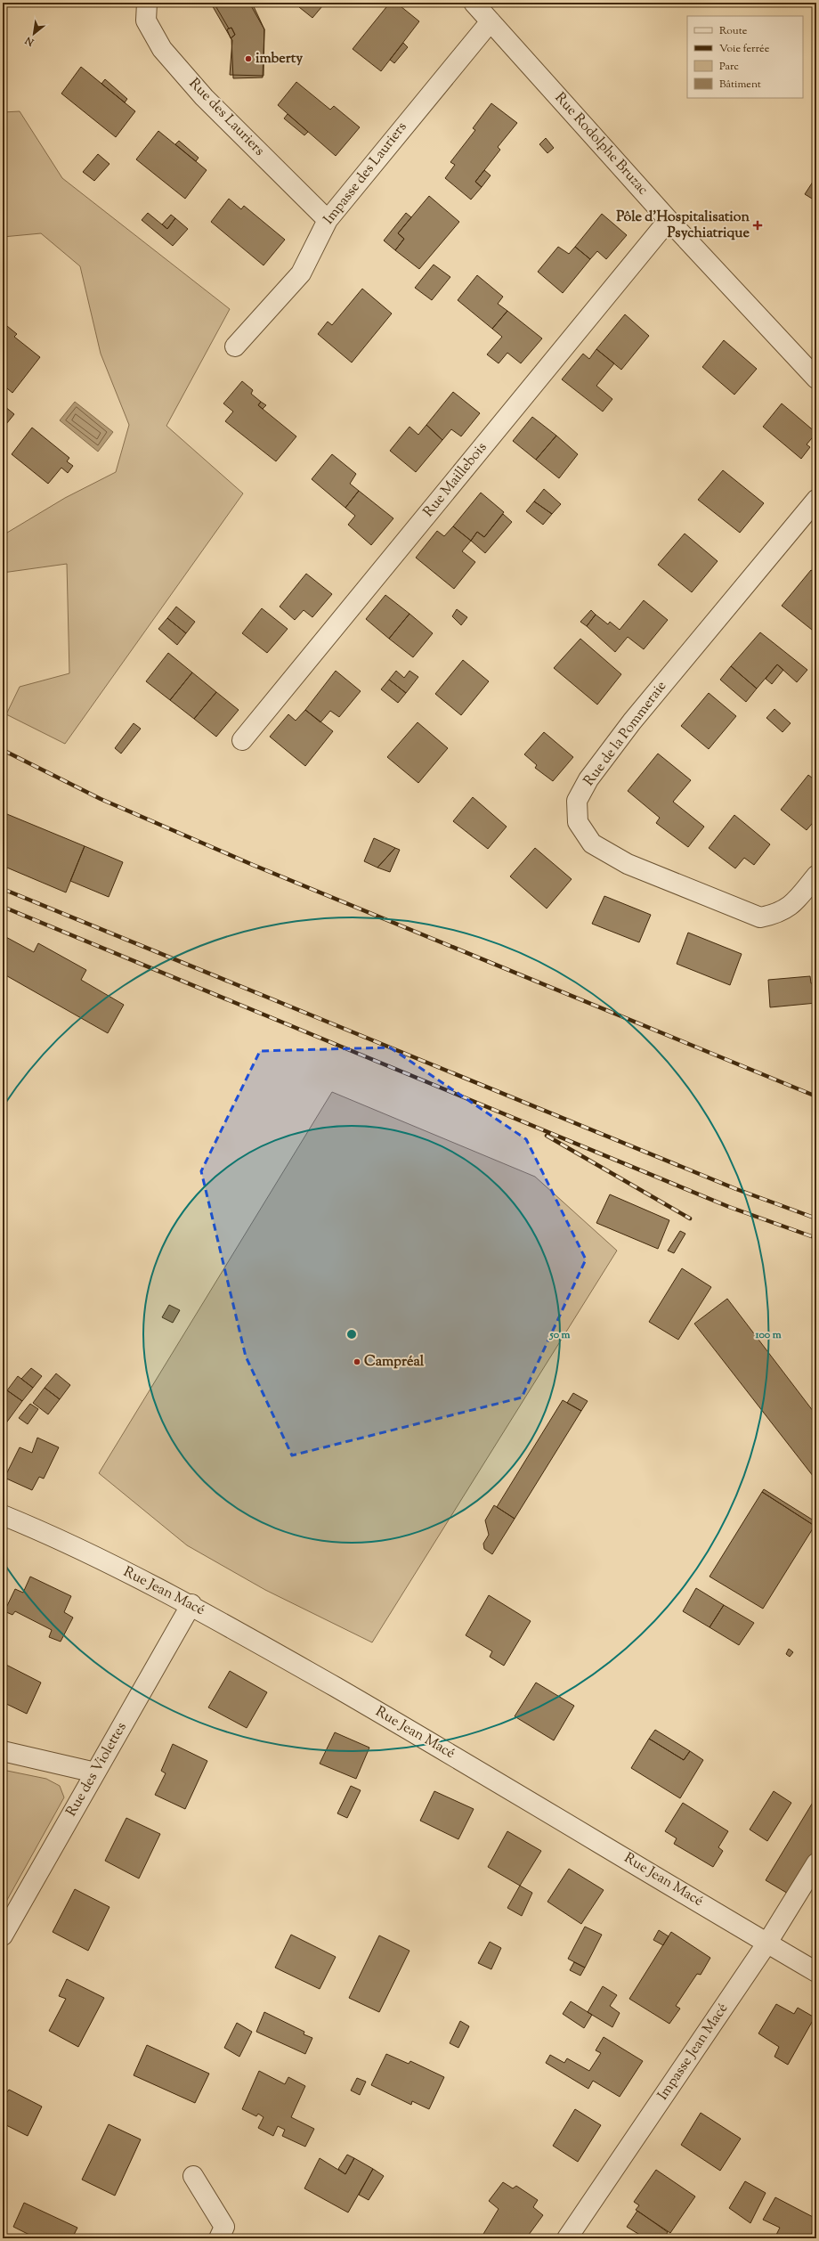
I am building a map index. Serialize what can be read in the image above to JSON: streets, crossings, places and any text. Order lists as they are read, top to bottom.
{
  "streets": {
    "street": [
      "Rue des Lauriers",
      "Rue Rodolphe Bruzac",
      "Impasse des Lauriers",
      "Rue Maillebois",
      "Rue de la Pommeraie",
      "Rue Jean Macé",
      "Rue des Violettes",
      "Impasse Jean Macé"
    ]
  },
  "crossings": [
    ["Rue des Lauriers", "Impasse des Lauriers"],
    ["Rue Rodolphe Bruzac", "Impasse des Lauriers"],
    ["Rue Rodolphe Bruzac", "Rue Maillebois"],
    ["Rue Jean Macé", "Rue des Violettes"],
    ["Rue Jean Macé", "Impasse Jean Macé"]
  ],
  "places": {
    "other": ["imberty", "Campréal"],
    "health": ["Pôle d'Hospitalisation Psychiatrique"]
  },
  "legend": [
    "Route",
    "Voie ferrée",
    "Parc",
    "Bâtiment"
  ],
  "north": "bottom left",
  "rings": ["50 m", "100 m"]
}
